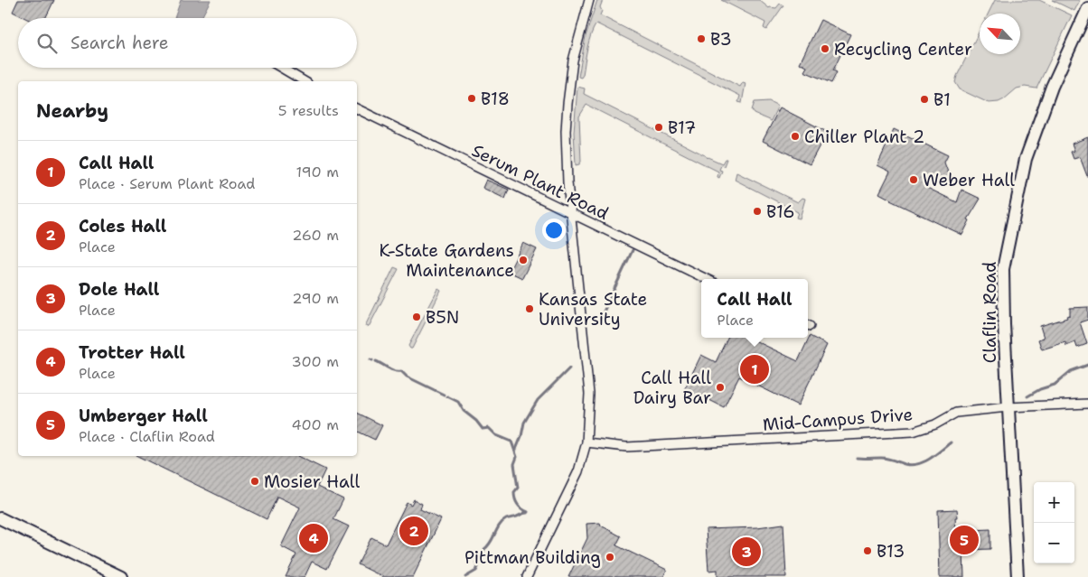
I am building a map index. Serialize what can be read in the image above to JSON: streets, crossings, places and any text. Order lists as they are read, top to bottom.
{
  "streets": {
    "street": ["Serum Plant Road", "Claflin Road", "Mid-Campus Drive"]
  },
  "crossings": [
    ["Claflin Road", "Mid-Campus Drive"]
  ],
  "places": [
    "B3",
    "Recycling Center",
    "B18",
    "B1",
    "B17",
    "Chiller Plant 2",
    "Weber Hall",
    "B16",
    "K-State Gardens Maintenance",
    "Kansas State University",
    "B5N",
    "Call Hall Dairy Bar",
    "Mosier Hall",
    "B13",
    "Pittman Building"
  ],
  "north": "top left",
  "page": {
    "search": "Search here",
    "heading": ["Nearby", "5 results"],
    "list": [
      {
        "mark": "1",
        "name": "Call Hall",
        "note": "Place · Serum Plant Road",
        "value": "190 m"
      },
      {
        "mark": "2",
        "name": "Coles Hall",
        "note": "Place",
        "value": "260 m"
      },
      {
        "mark": "3",
        "name": "Dole Hall",
        "note": "Place",
        "value": "290 m"
      },
      {
        "mark": "4",
        "name": "Trotter Hall",
        "note": "Place",
        "value": "300 m"
      },
      {
        "mark": "5",
        "name": "Umberger Hall",
        "note": "Place · Claflin Road",
        "value": "400 m"
      }
    ],
    "popup": ["Call Hall", "Place"],
    "pins": [
      "1",
      "2",
      "4",
      "5",
      "3"
    ],
    "map_buttons": ["+", "−"]
  }
}
